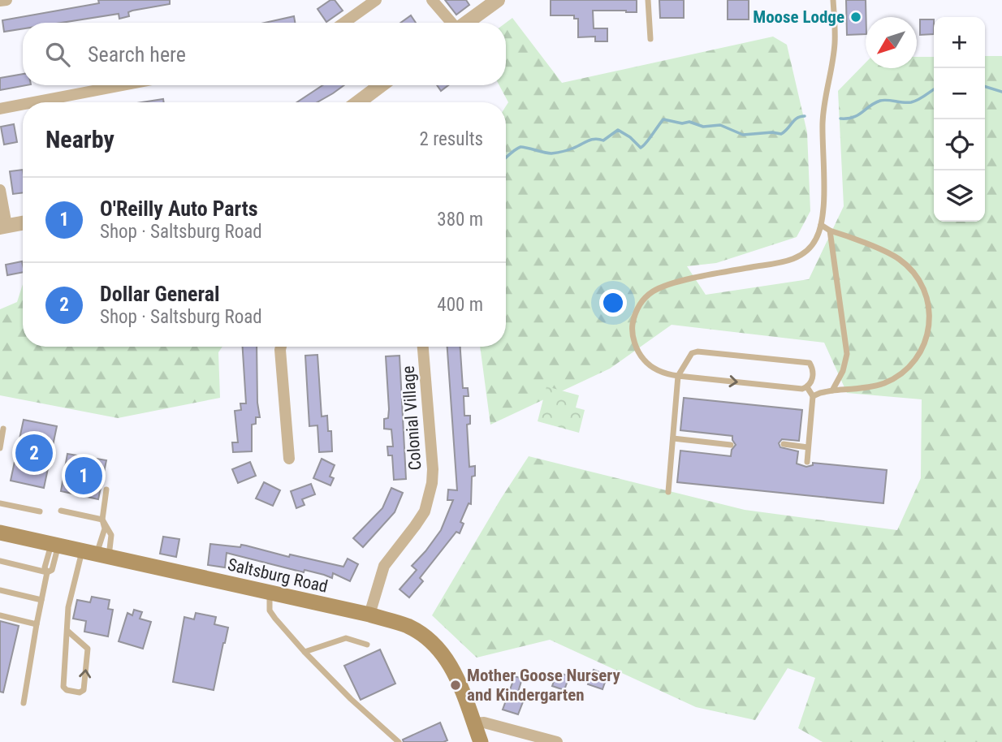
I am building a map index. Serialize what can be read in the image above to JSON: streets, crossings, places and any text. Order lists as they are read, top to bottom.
{
  "streets": {
    "main road": ["Saltsburg Road"],
    "street": ["Colonial Village"]
  },
  "crossings": [
    ["Colonial Village", "Saltsburg Road"]
  ],
  "places": ["Moose Lodge", "Mother Goose Nursery and Kindergarten"],
  "north": "bottom left",
  "page": {
    "map_buttons": ["+", "−"],
    "search": "Search here",
    "heading": ["Nearby", "2 results"],
    "list": [
      {
        "mark": "1",
        "name": "O'Reilly Auto Parts",
        "note": "Shop · Saltsburg Road",
        "value": "380 m"
      },
      {
        "mark": "2",
        "name": "Dollar General",
        "note": "Shop · Saltsburg Road",
        "value": "400 m"
      }
    ],
    "pins": ["2", "1"]
  }
}
